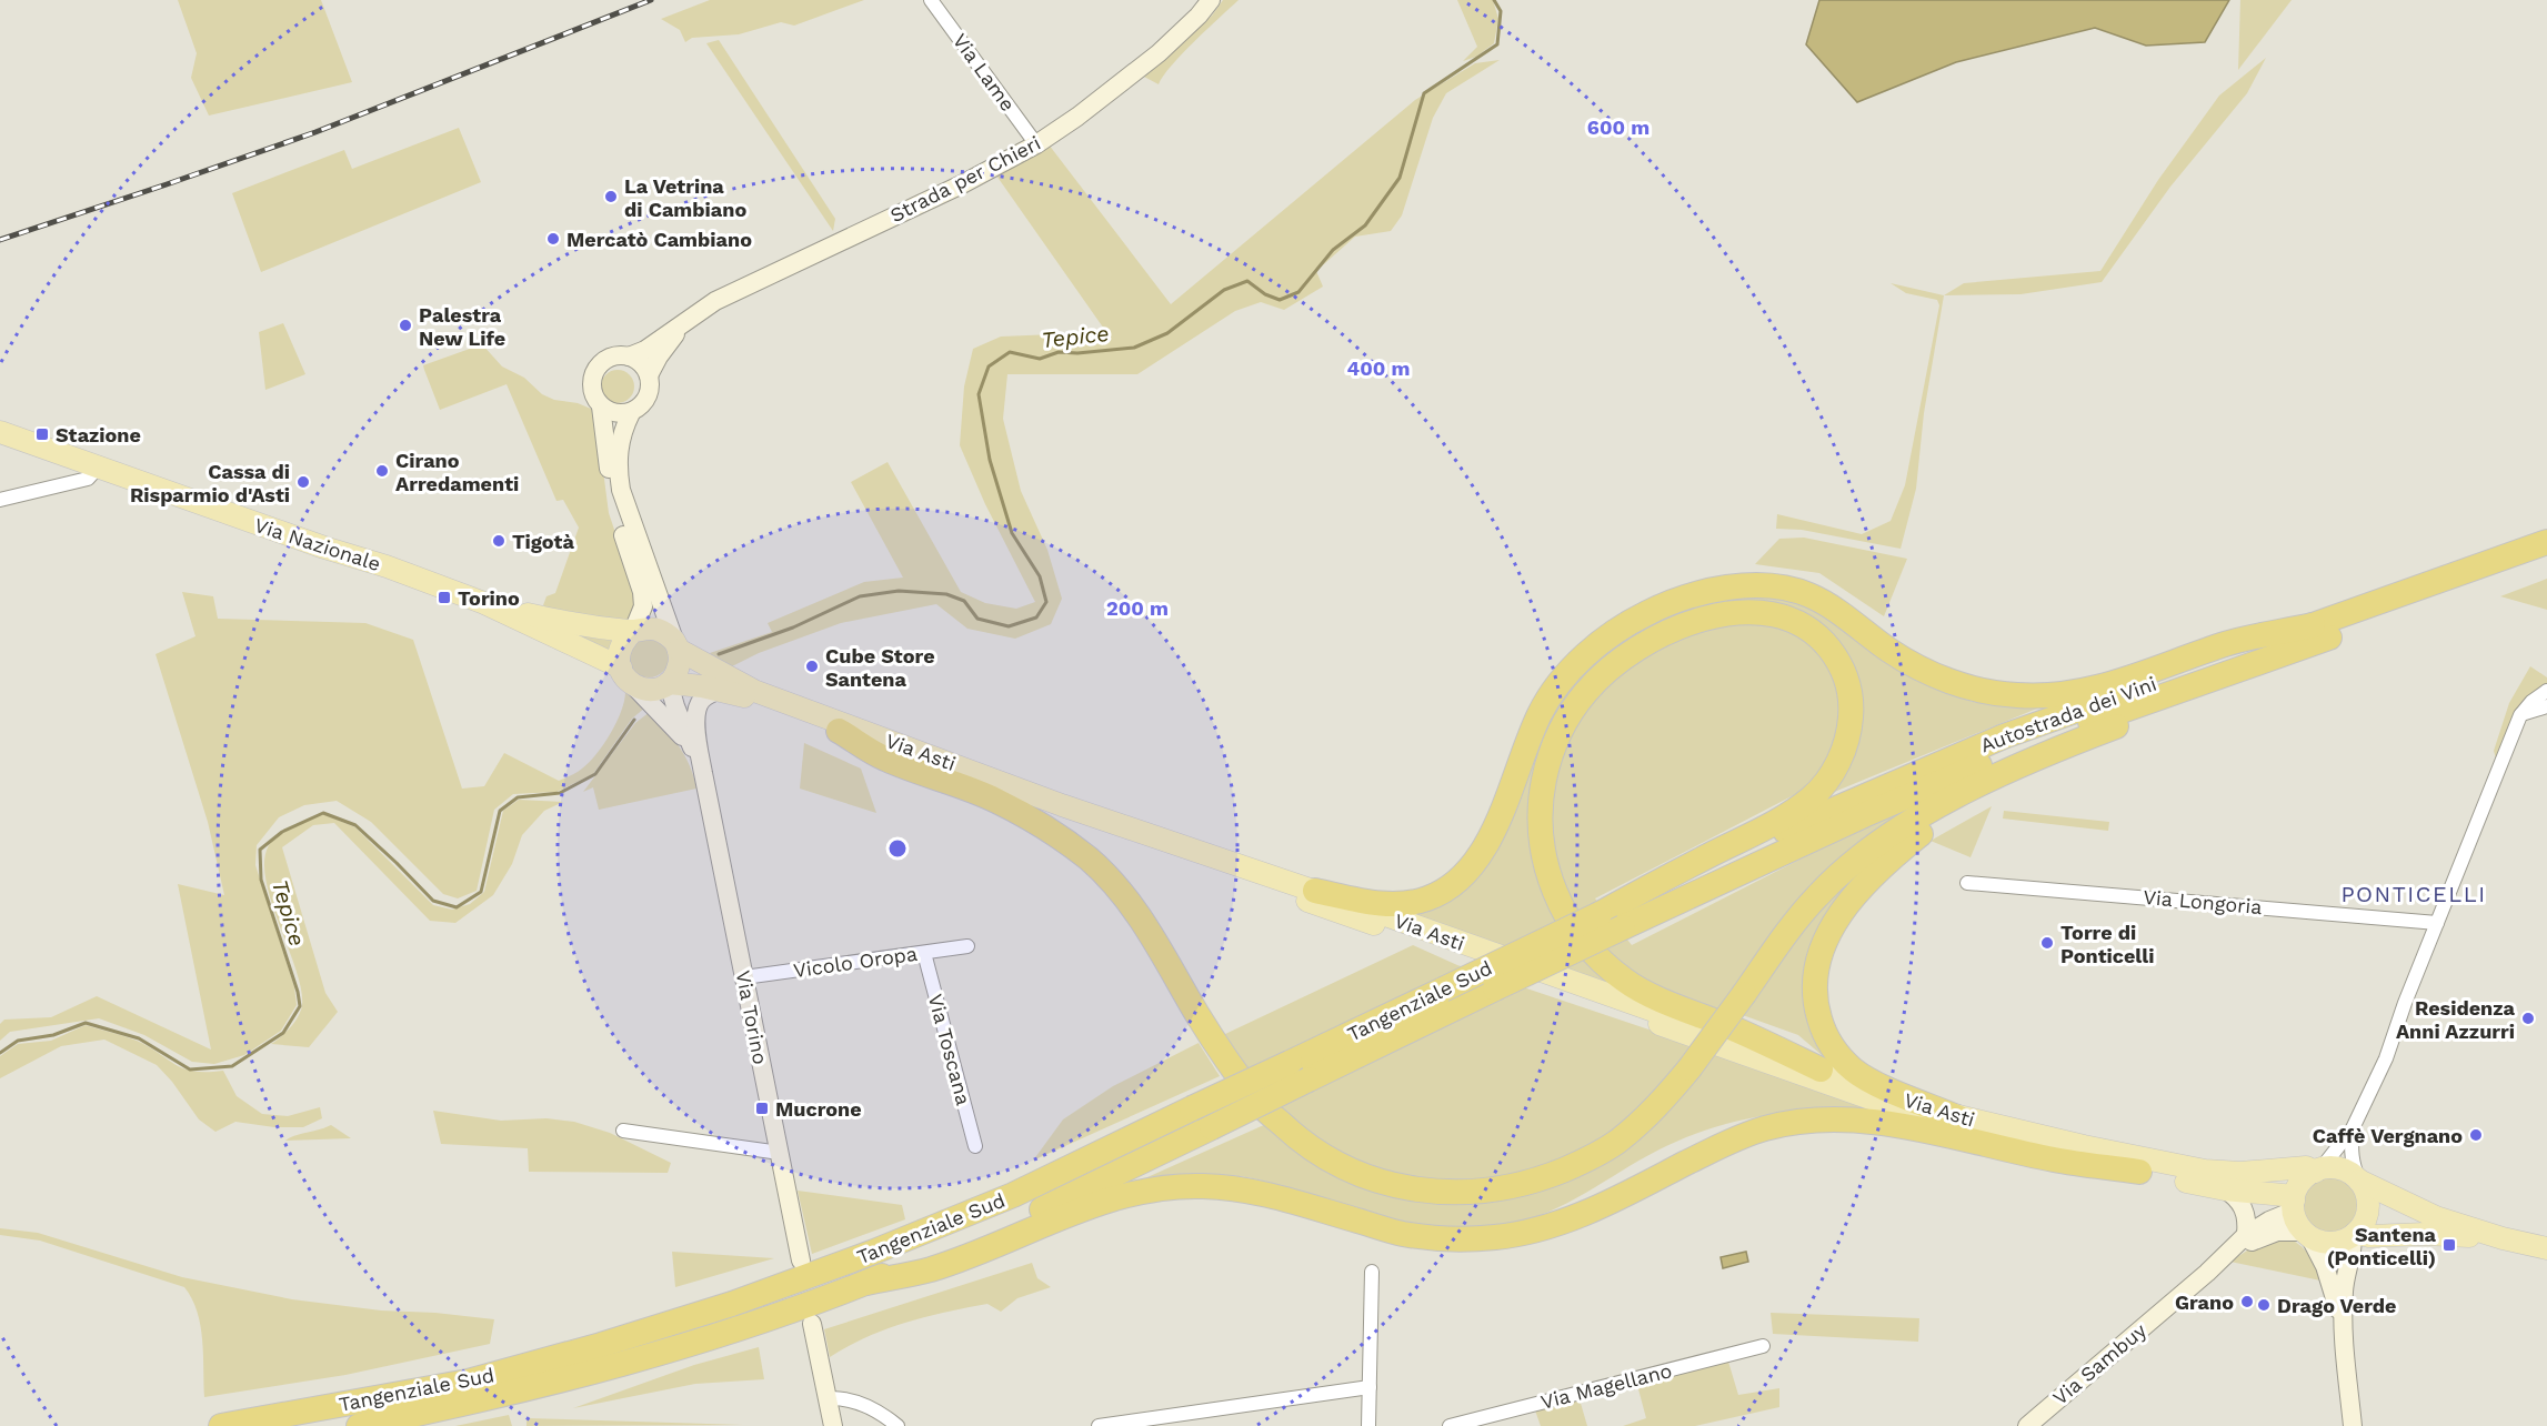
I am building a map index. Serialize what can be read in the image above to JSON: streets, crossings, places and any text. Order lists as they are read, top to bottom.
{
  "streets": {
    "highway": ["Autostrada dei Vini", "Tangenziale Sud"],
    "main road": [
      "Strada per Chieri",
      "Via Nazionale",
      "Via Asti",
      "Via Torino",
      "Via Sambuy"
    ],
    "street": [
      "Via Lame",
      "Via Longoria",
      "Vicolo Oropa",
      "Via Toscana",
      "Via Magellano"
    ]
  },
  "crossings": [
    ["Via Lame", "Strada per Chieri"],
    ["Via Nazionale", "Via Asti"],
    ["Via Nazionale", "Via Torino"],
    ["Autostrada dei Vini", "Tangenziale Sud"],
    ["Via Asti", "Via Torino"],
    ["Via Asti", "Via Sambuy"],
    ["Vicolo Oropa", "Via Torino"],
    ["Vicolo Oropa", "Via Toscana"]
  ],
  "districts": ["PONTICELLI"],
  "water": ["Tepice"],
  "places": {
    "other": [
      "La Vetrina di Cambiano",
      "Mercatò Cambiano",
      "Palestra New Life",
      "Cirano Arredamenti",
      "Cassa di Risparmio d'Asti",
      "Tigotà",
      "Cube Store Santena",
      "Torre di Ponticelli",
      "Residenza Anni Azzurri",
      "Caffè Vergnano",
      "Grano",
      "Drago Verde"
    ],
    "transit": [
      "Stazione",
      "Torino",
      "Mucrone",
      "Santena (Ponticelli)"
    ]
  },
  "rings": ["600 m", "400 m", "200 m"]
}
